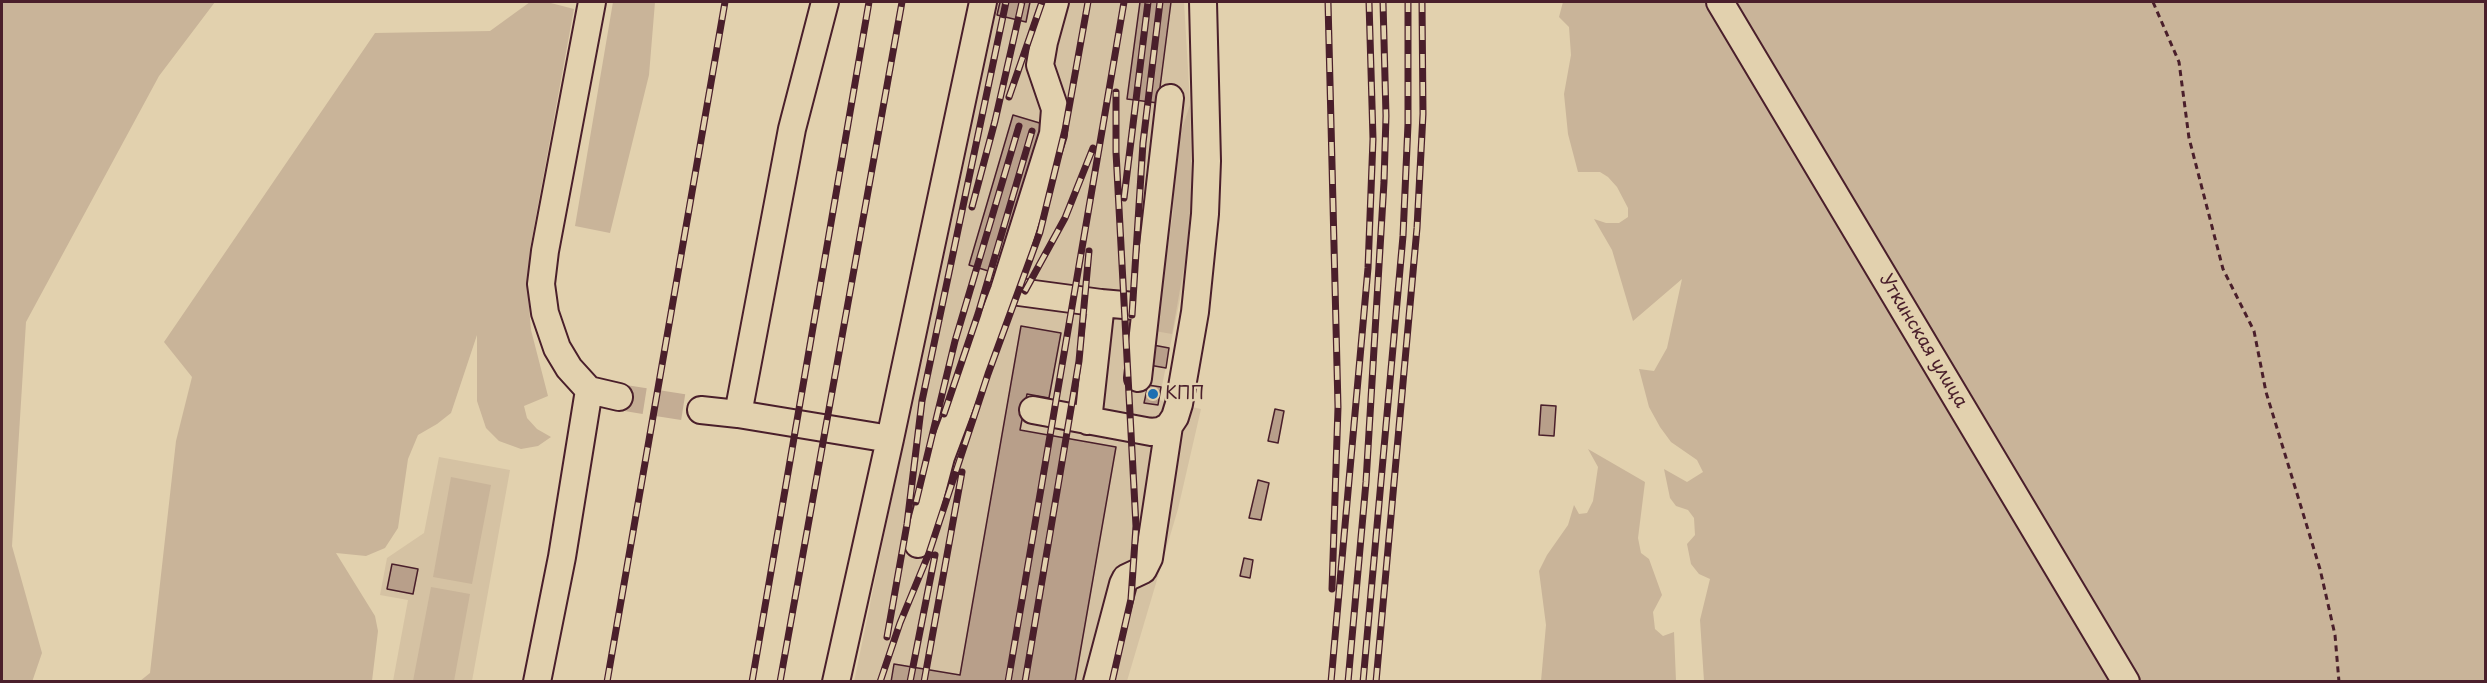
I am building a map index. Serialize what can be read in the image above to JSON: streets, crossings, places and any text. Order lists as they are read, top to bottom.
{
  "streets": {
    "street": ["Уткинская улица"]
  },
  "places": ["КПП"]
}
